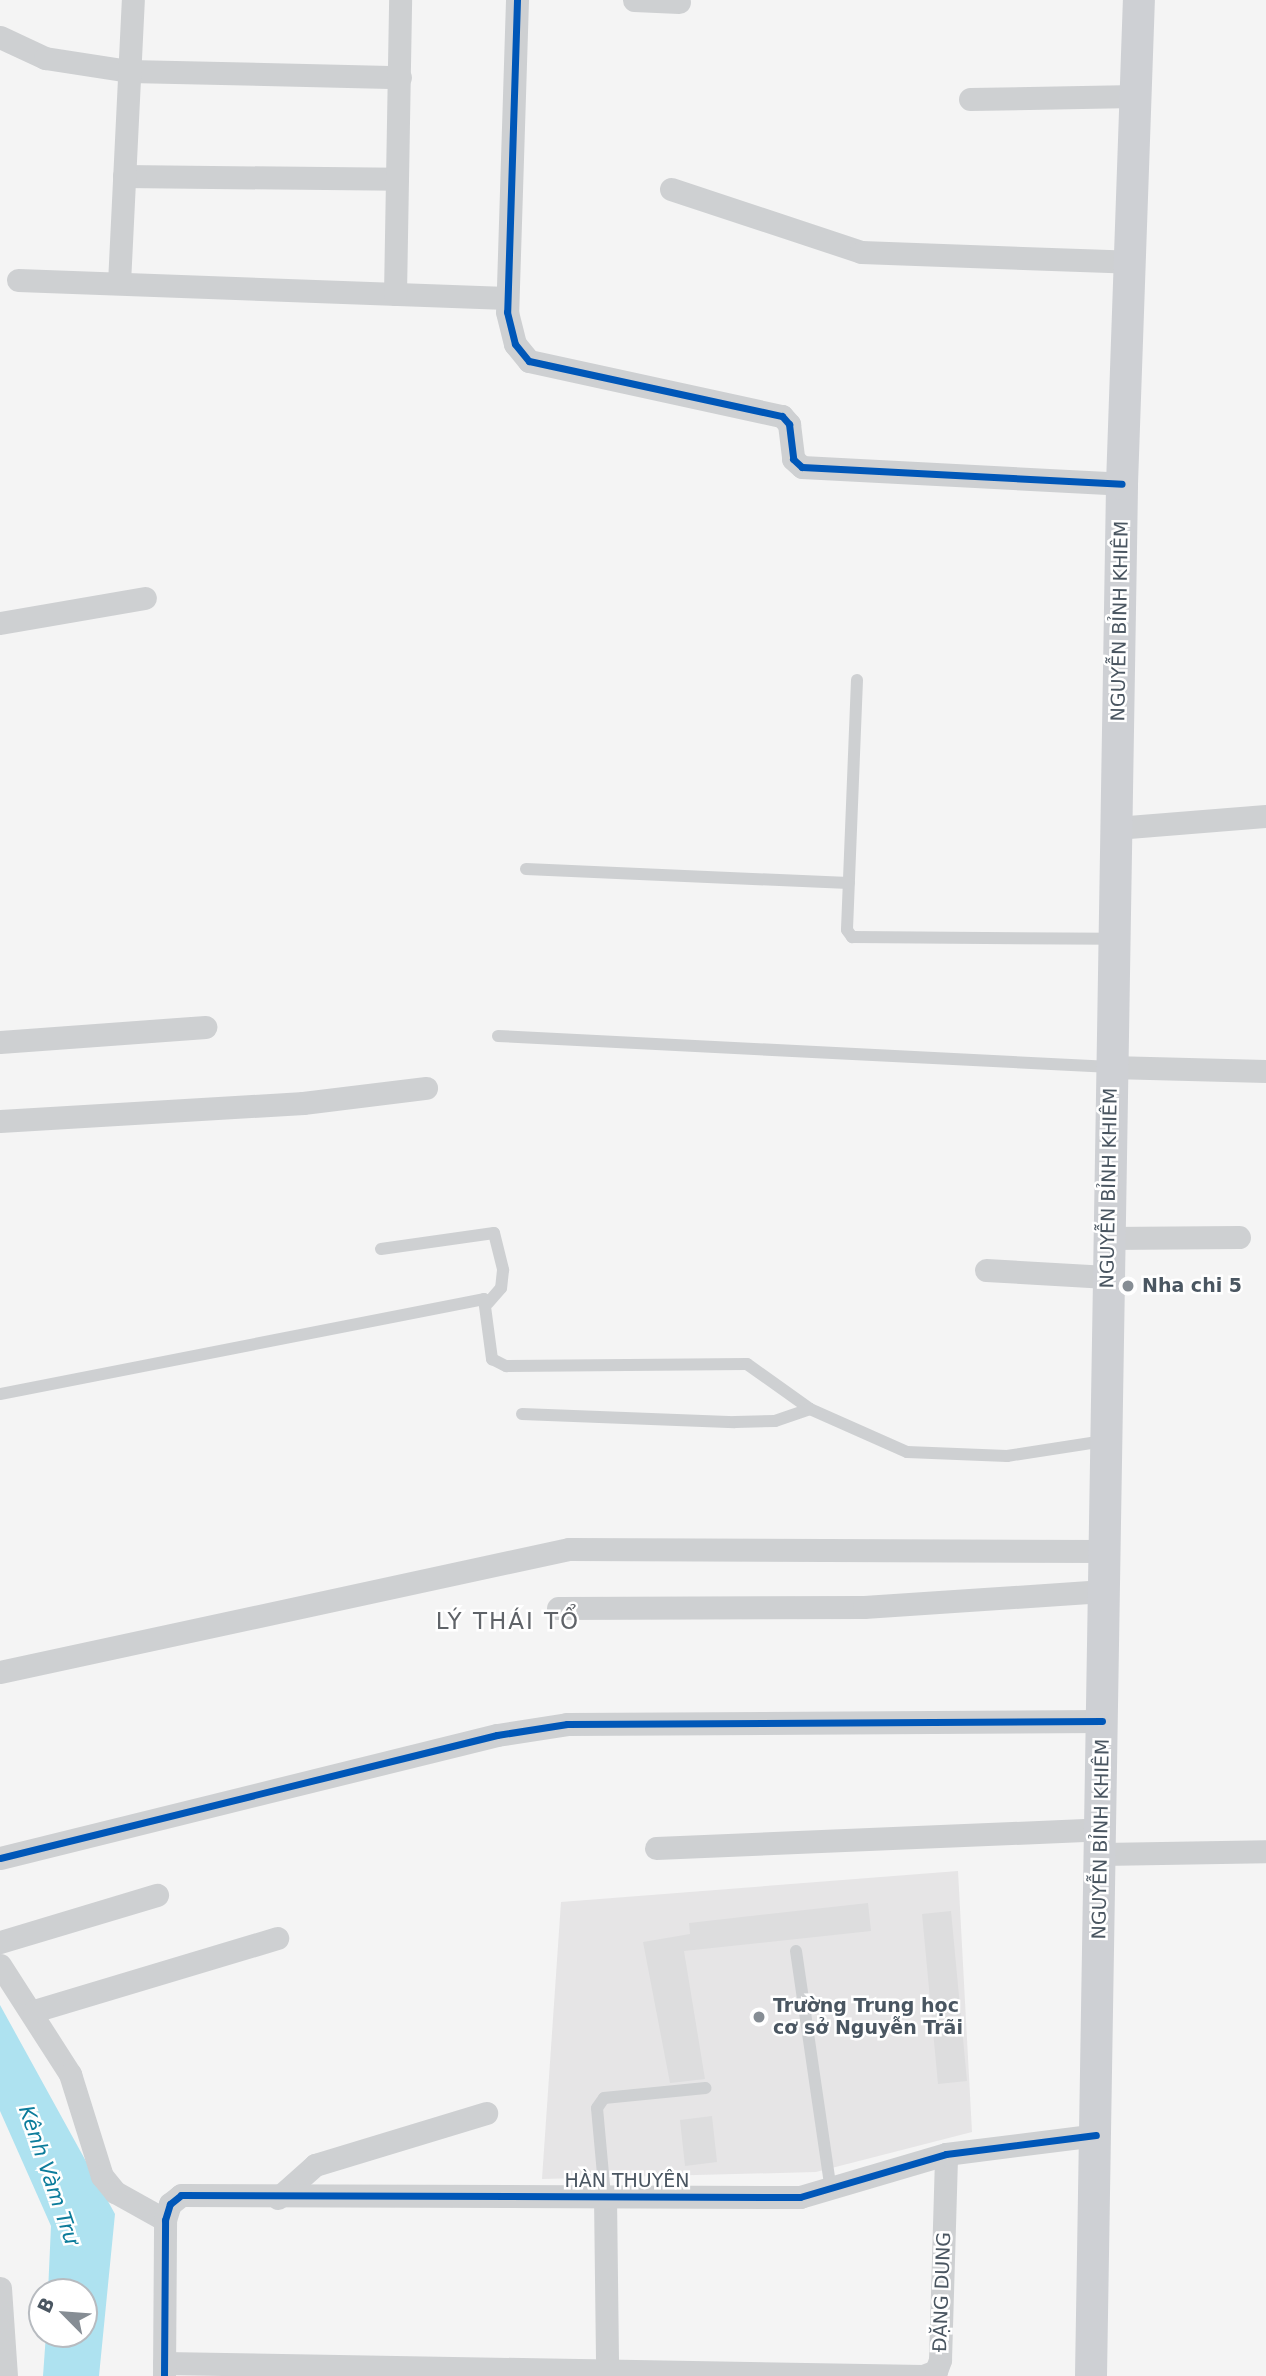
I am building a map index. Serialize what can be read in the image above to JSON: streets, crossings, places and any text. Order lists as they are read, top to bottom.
{
  "streets": {
    "main road": ["NGUYỄN BỈNH KHIÊM"],
    "street": ["HÀN THUYÊN", "ĐẶNG DUNG"]
  },
  "crossings": [
    ["NGUYỄN BỈNH KHIÊM", "HÀN THUYÊN"],
    ["HÀN THUYÊN", "ĐẶNG DUNG"]
  ],
  "districts": ["LÝ THÁI TỔ"],
  "water": ["Kênh Vàm Trư"],
  "places": ["Nha chi 5", "Trường Trung học cơ sở Nguyễn Trãi"],
  "north": "top left"
}
